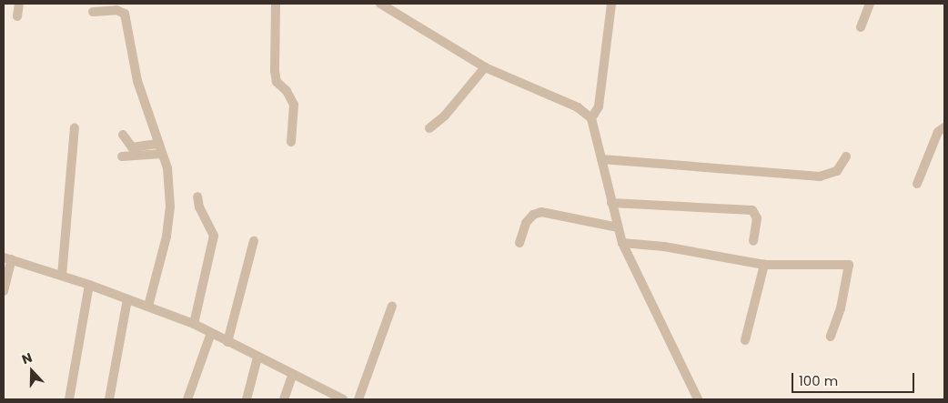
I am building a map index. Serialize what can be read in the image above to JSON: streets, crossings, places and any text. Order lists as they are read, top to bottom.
{
  "scale_bar": "100 m",
  "north": "top"
}
